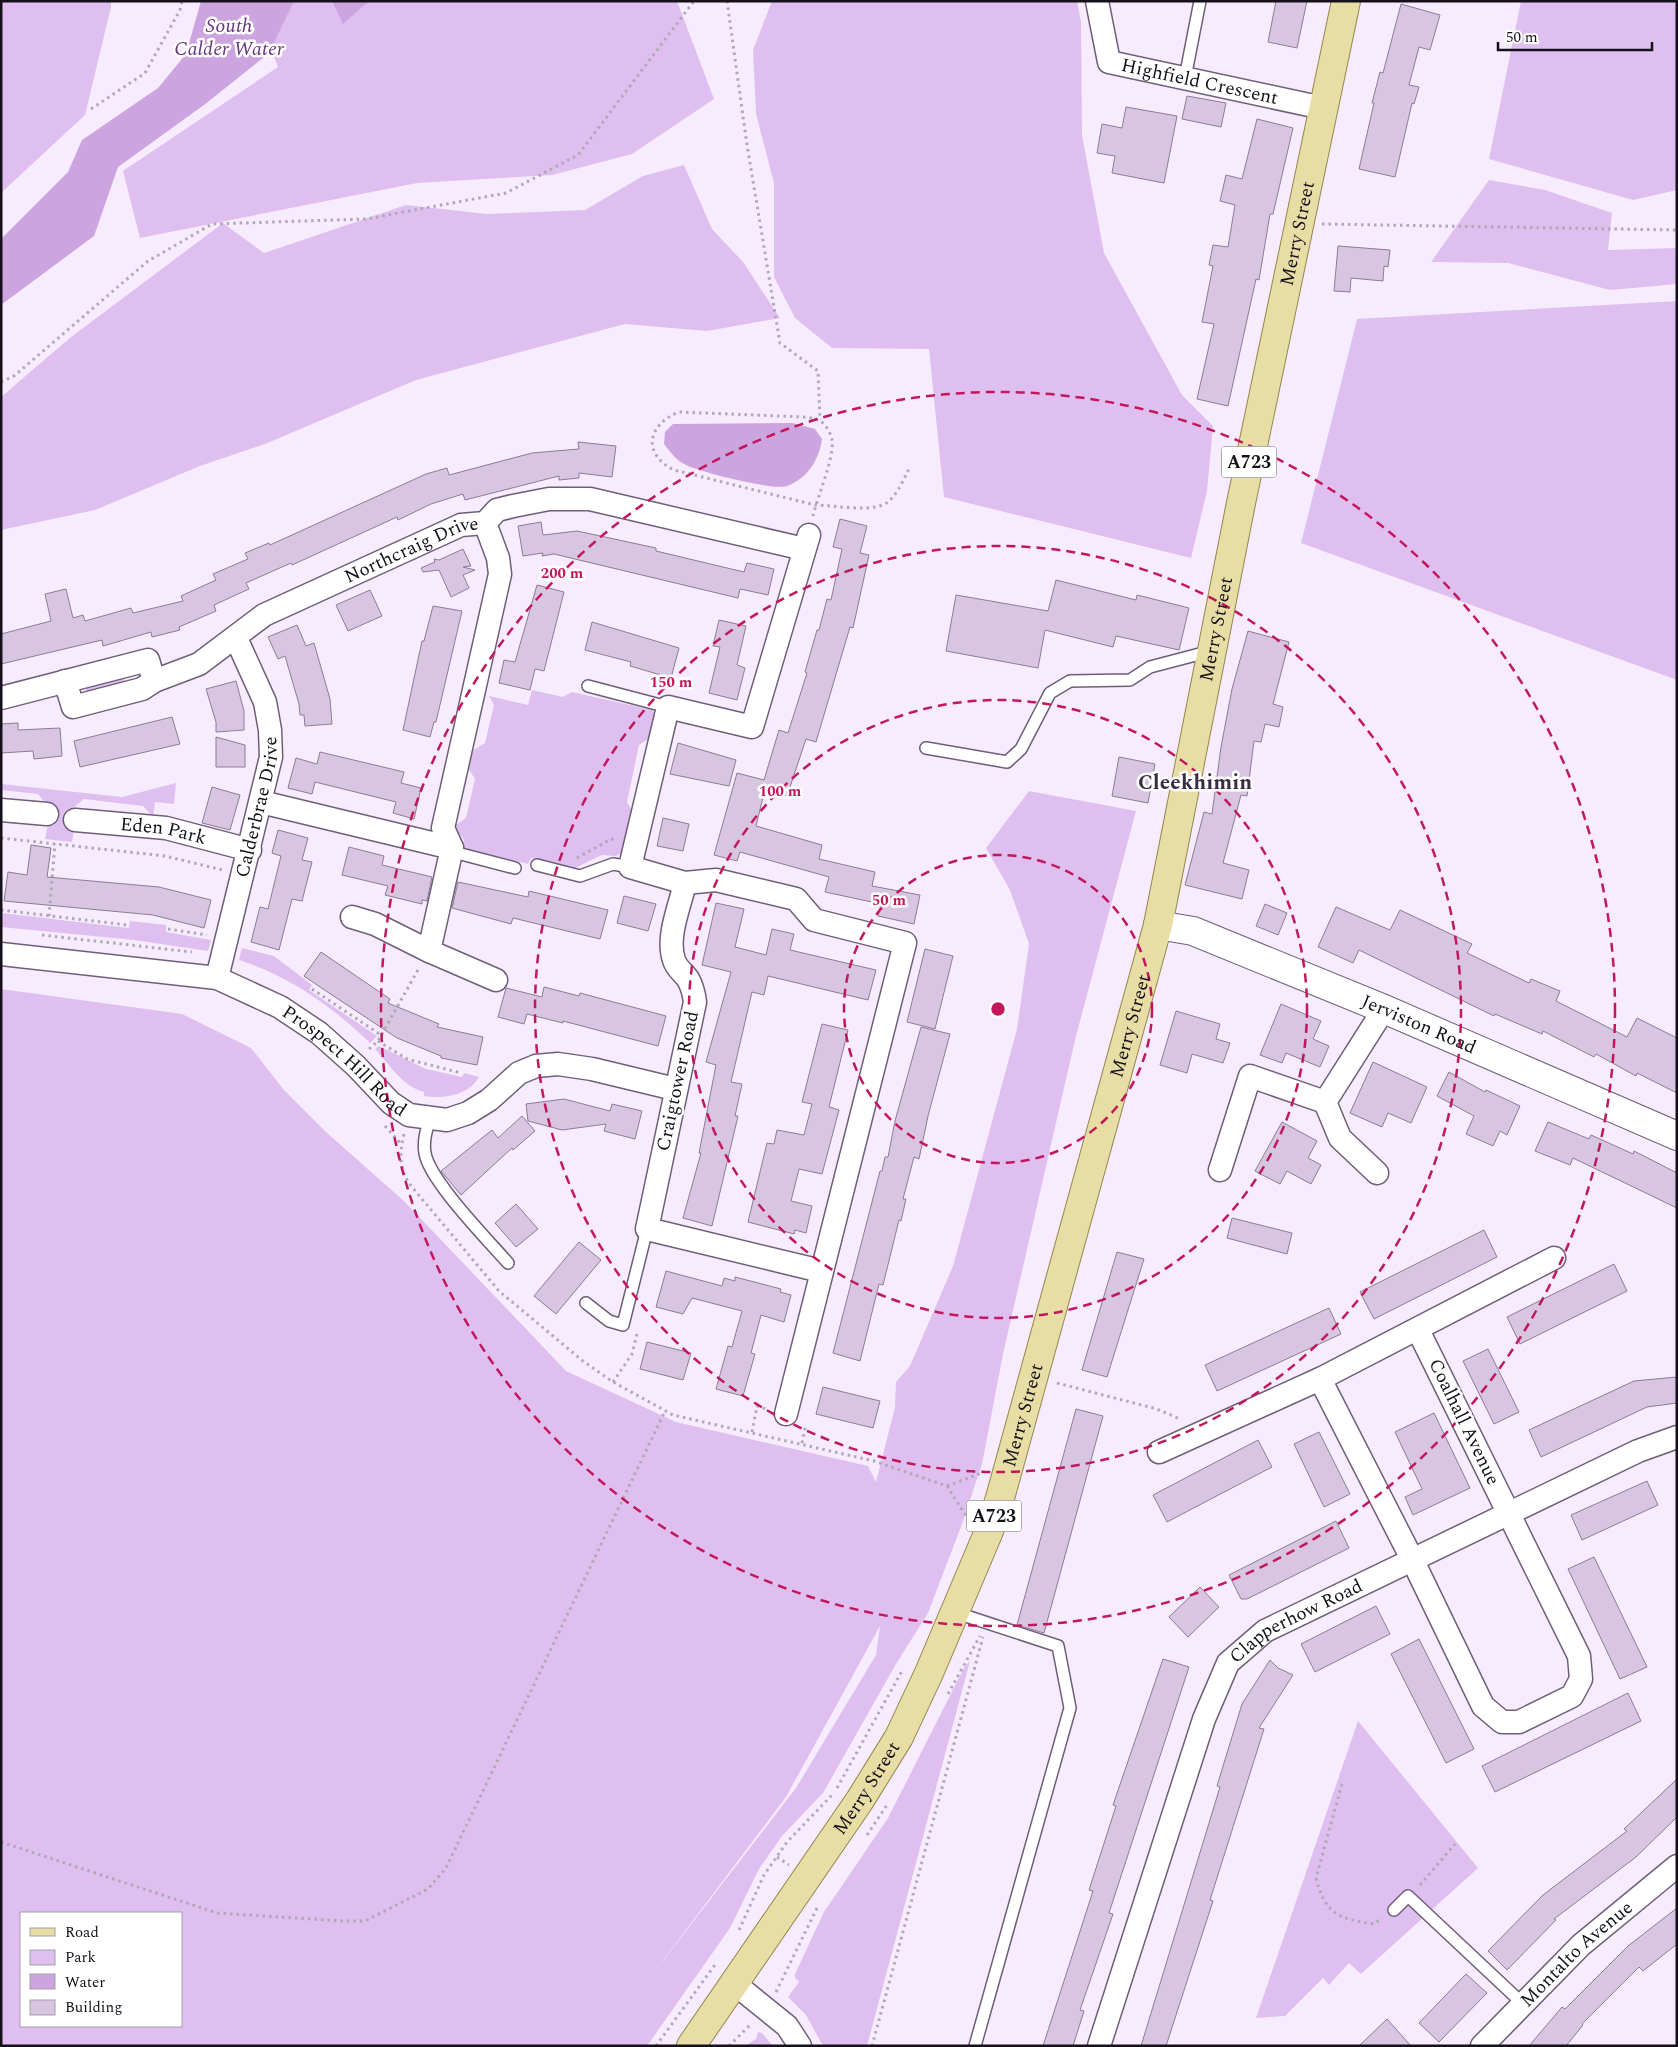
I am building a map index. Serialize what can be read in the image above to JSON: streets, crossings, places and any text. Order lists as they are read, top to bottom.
{
  "streets": {
    "main road": ["Merry Street", "A723", "Jerviston Road"],
    "street": [
      "Highfield Crescent",
      "Northcraig Drive",
      "Calderbrae Drive",
      "Eden Park",
      "Prospect Hill Road",
      "Craigtower Road",
      "Coalhall Avenue",
      "Clapperhow Road",
      "Montalto Avenue"
    ]
  },
  "crossings": [
    ["Highfield Crescent", "Merry Street"],
    ["Merry Street", "Jerviston Road"],
    ["Northcraig Drive", "Calderbrae Drive"],
    ["Calderbrae Drive", "Eden Park"],
    ["Calderbrae Drive", "Prospect Hill Road"],
    ["Prospect Hill Road", "Craigtower Road"],
    ["Coalhall Avenue", "Clapperhow Road"]
  ],
  "districts": ["Cleekhimin"],
  "water": ["South Calder Water"],
  "legend": [
    "Road",
    "Park",
    "Water",
    "Building"
  ],
  "scale_bar": "50 m",
  "rings": [
    "200 m",
    "150 m",
    "100 m",
    "50 m"
  ]
}
